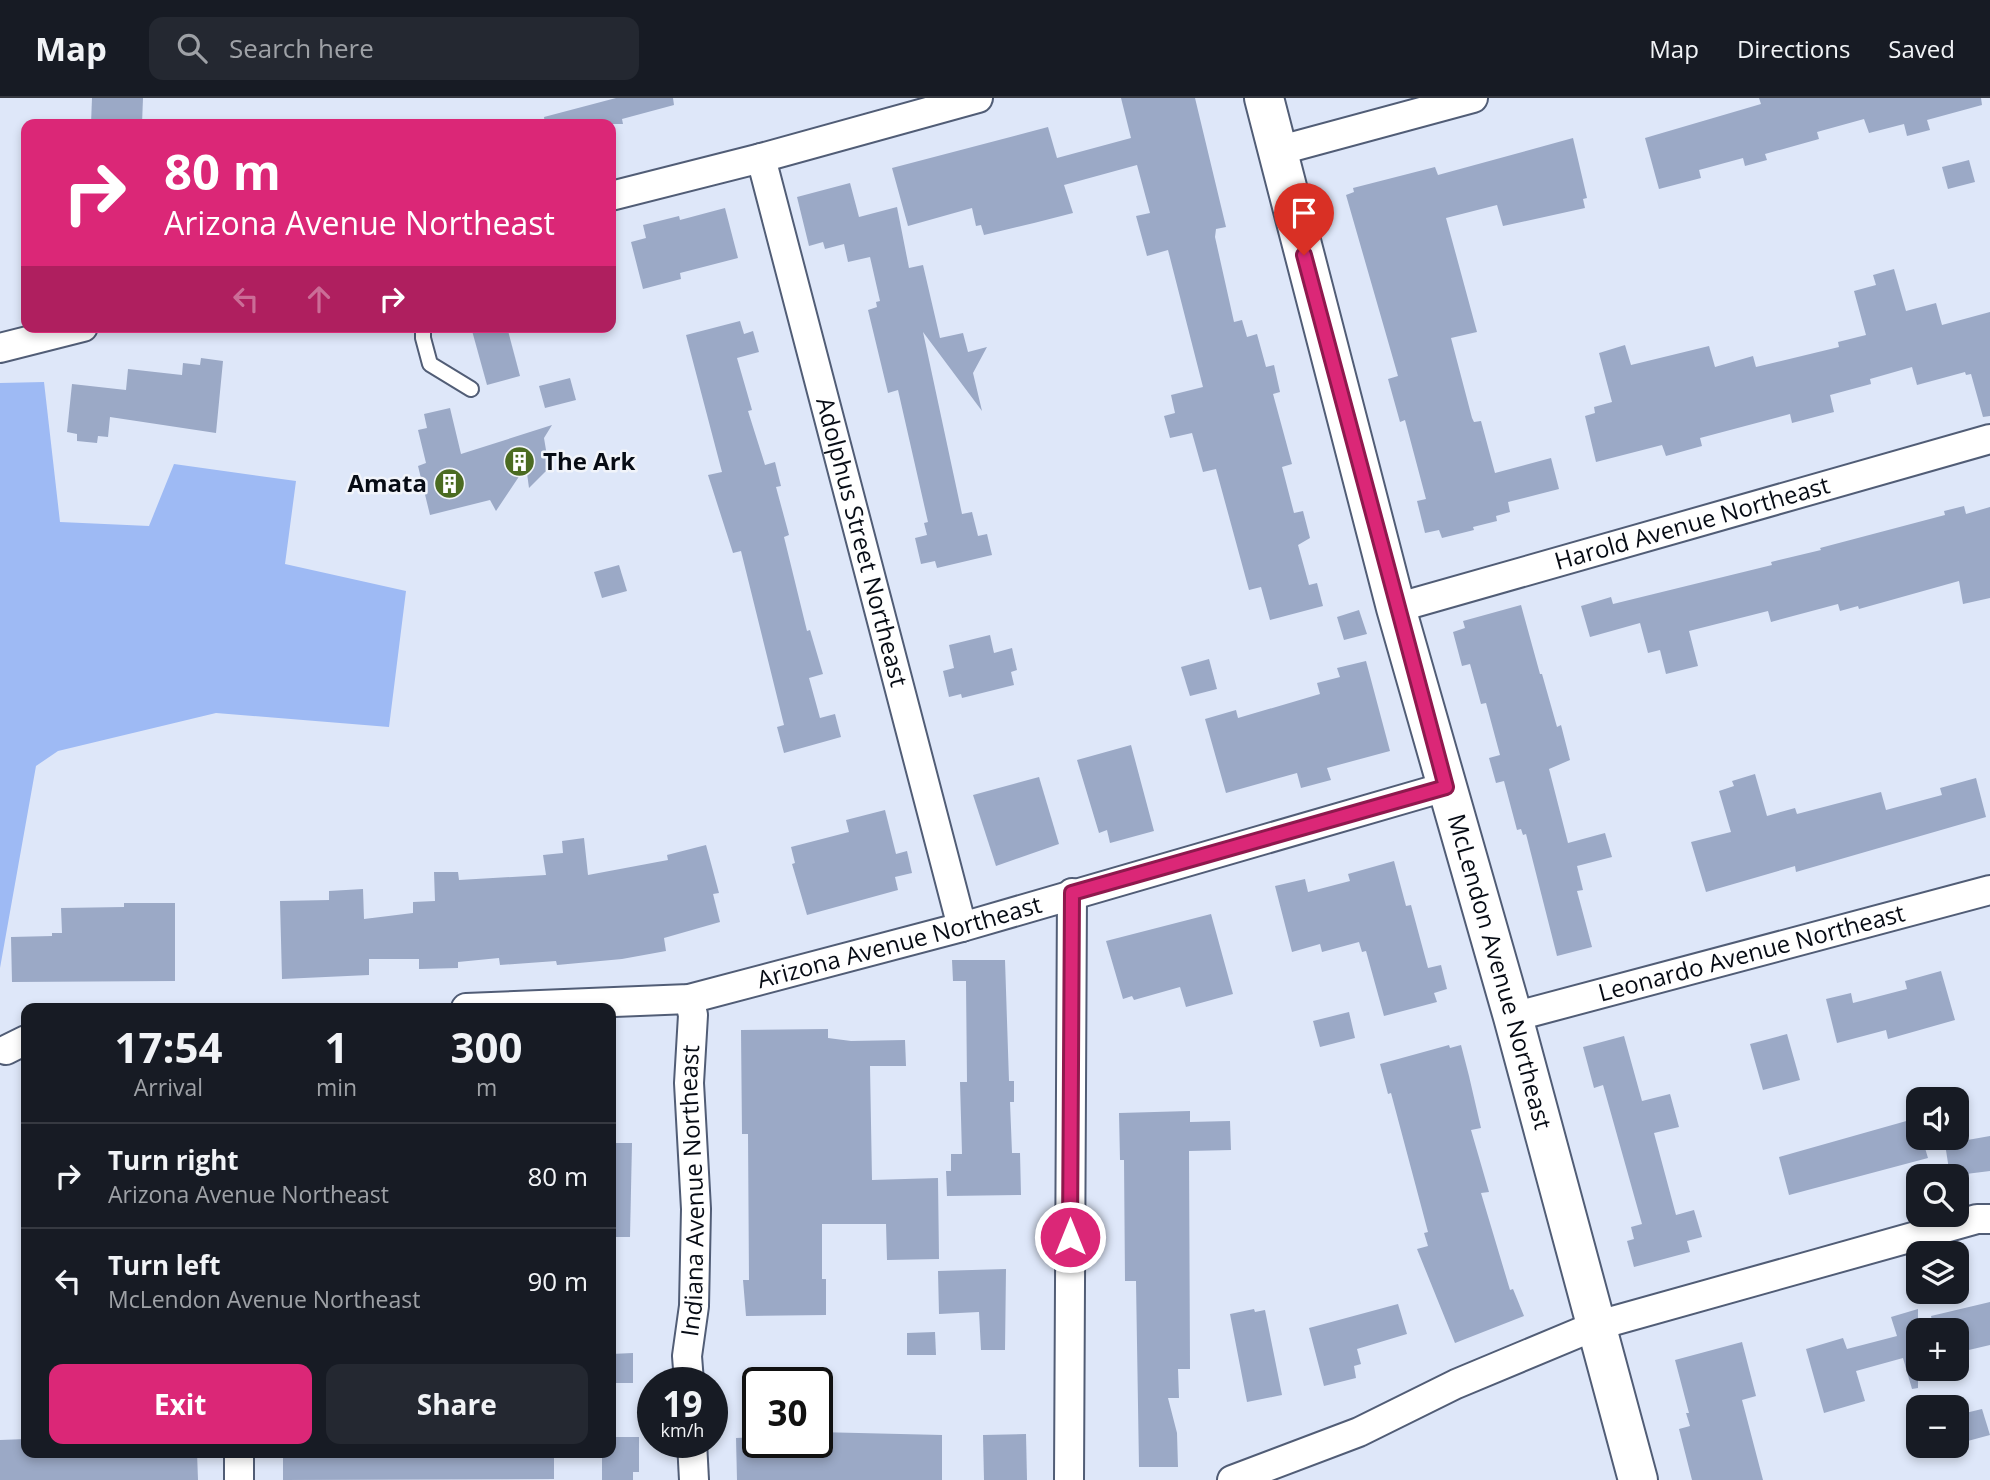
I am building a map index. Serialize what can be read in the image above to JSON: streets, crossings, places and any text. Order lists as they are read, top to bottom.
{
  "streets": {
    "street": [
      "Harold Avenue Northeast",
      "Adolphus Street Northeast",
      "Arizona Avenue Northeast",
      "Leonardo Avenue Northeast",
      "McLendon Avenue Northeast",
      "Indiana Avenue Northeast"
    ]
  },
  "crossings": [
    ["Harold Avenue Northeast", "McLendon Avenue Northeast"],
    ["Adolphus Street Northeast", "Arizona Avenue Northeast"],
    ["Arizona Avenue Northeast", "McLendon Avenue Northeast"],
    ["Arizona Avenue Northeast", "Indiana Avenue Northeast"],
    ["Leonardo Avenue Northeast", "McLendon Avenue Northeast"]
  ],
  "places": {
    "building": ["The Ark", "Amata"]
  },
  "page": {
    "header": "Map",
    "search": "Search here",
    "nav": ["Map", "Directions", "Saved"],
    "turn": ["80 m", "Arizona Avenue Northeast"],
    "eta": [
      "17:54",
      "Arrival",
      "1",
      "min",
      "300",
      "m"
    ],
    "map_buttons": ["+", "−"],
    "list": [
      {
        "name": "Turn right",
        "note": "Arizona Avenue Northeast",
        "value": "80 m"
      },
      {
        "name": "Turn left",
        "note": "McLendon Avenue Northeast",
        "value": "90 m"
      }
    ],
    "buttons": ["Exit", "Share"],
    "speed": "19 km/h",
    "limit": "30"
  }
}
